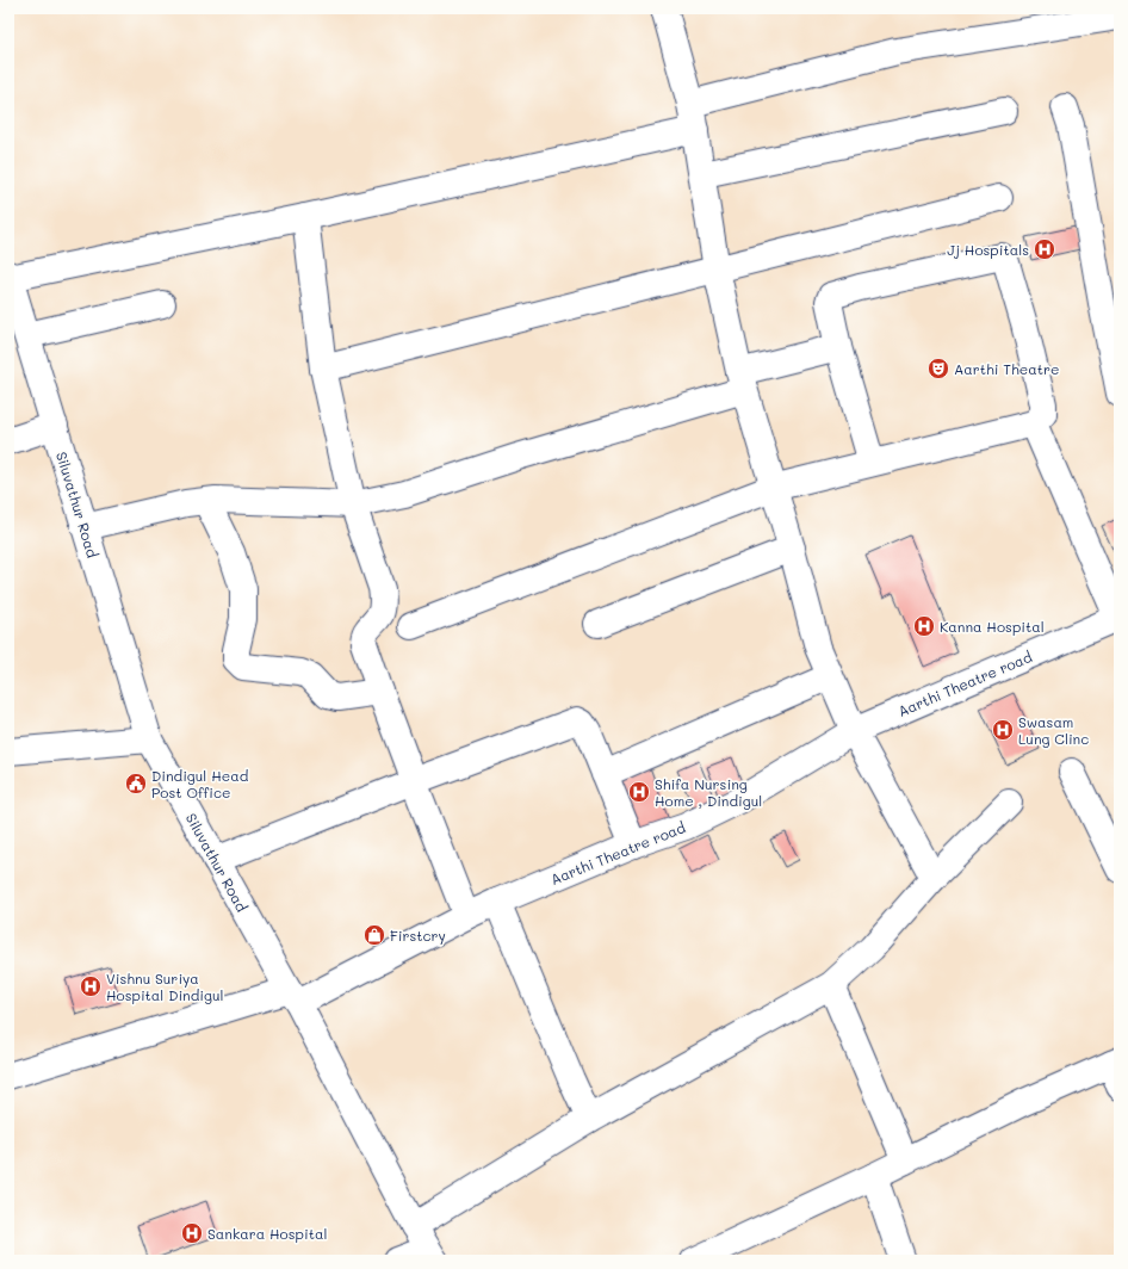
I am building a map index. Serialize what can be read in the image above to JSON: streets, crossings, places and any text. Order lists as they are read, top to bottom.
{
  "streets": {
    "street": ["Siluvathur Road", "Aarthi Theatre road"]
  },
  "crossings": [
    ["Siluvathur Road", "Aarthi Theatre road"]
  ],
  "places": {
    "hospital": [
      "Jj Hospitals",
      "Kanna Hospital",
      "Swasam Lung Clinc",
      "Shifa Nursing Home , Dindigul",
      "Vishnu Suriya Hospital Dindigul",
      "Sankara Hospital"
    ],
    "theatre": ["Aarthi Theatre"],
    "public building": ["Dindigul Head Post Office"],
    "shop": ["Firstcry"]
  }
}
